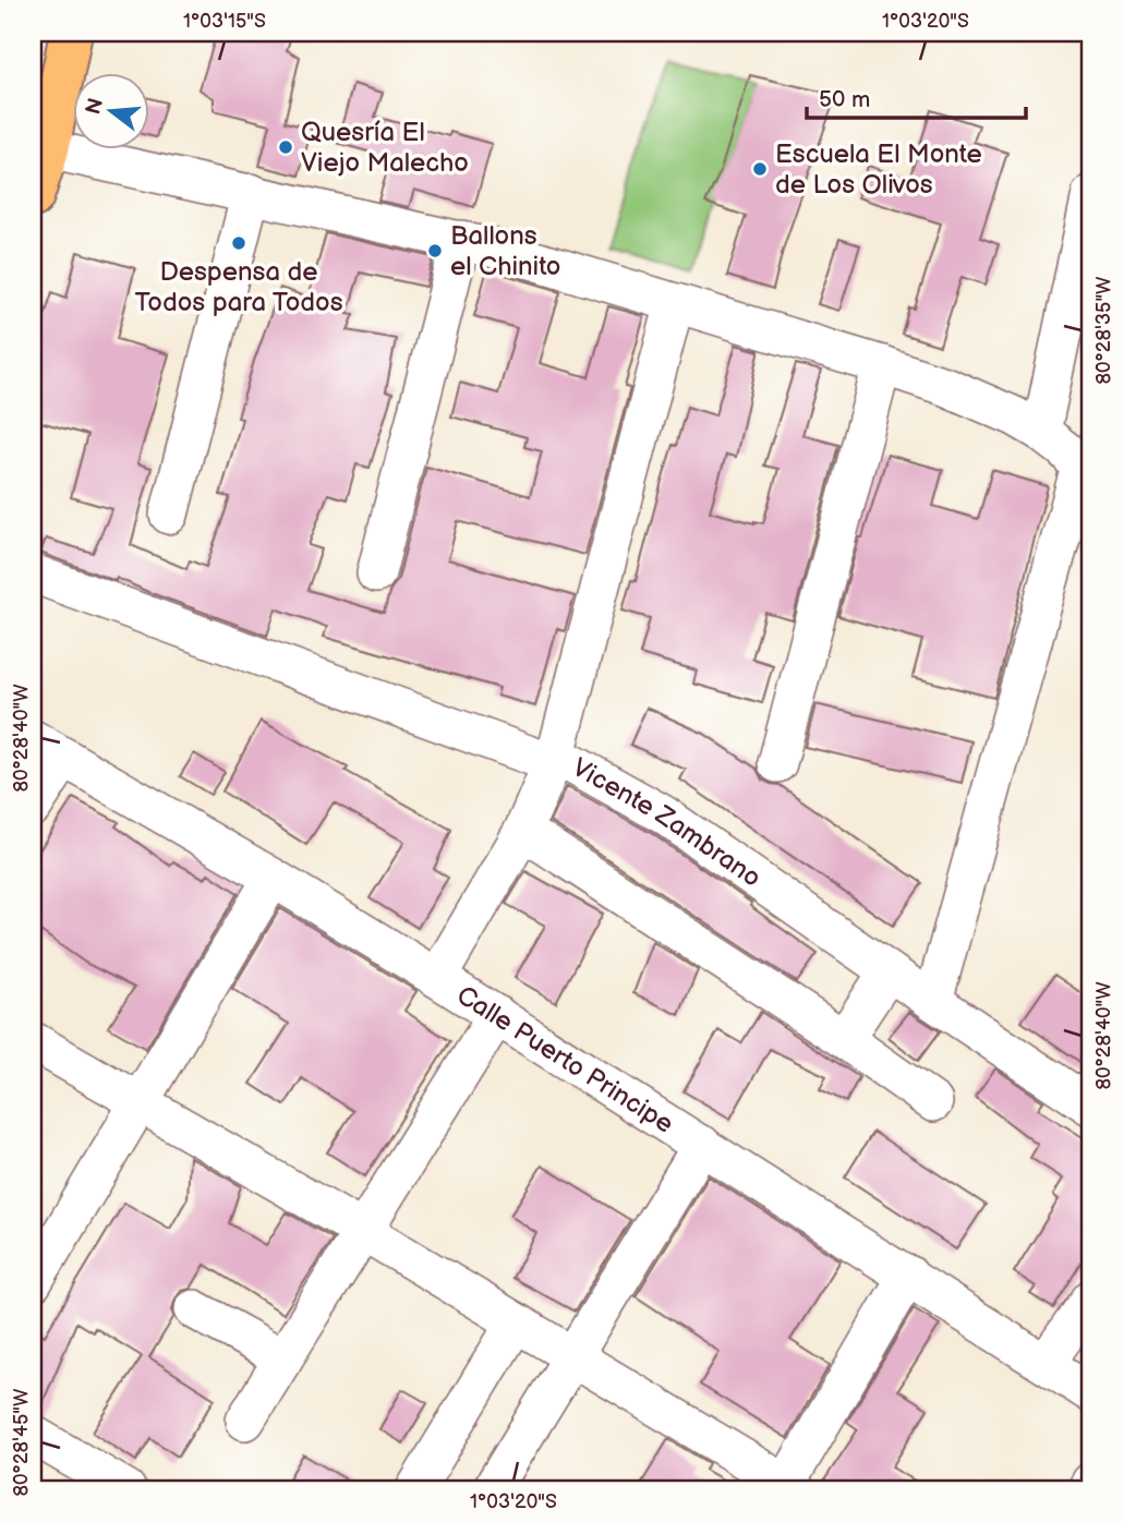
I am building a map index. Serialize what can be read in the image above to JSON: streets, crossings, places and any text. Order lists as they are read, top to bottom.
{
  "streets": {
    "street": ["Vicente Zambrano", "Calle Puerto Principe"]
  },
  "places": [
    "Quesría El Viejo Malecho",
    "Escuela El Monte de Los Olivos",
    "Despensa de Todos para Todos",
    "Ballons el Chinito"
  ],
  "scale_bar": "50 m",
  "north": "left",
  "coordinates": [
    "1°03'15\"S",
    "1°03'20\"S",
    "80°28'35\"W",
    "80°28'40\"W",
    "80°28'45\"W"
  ]
}
